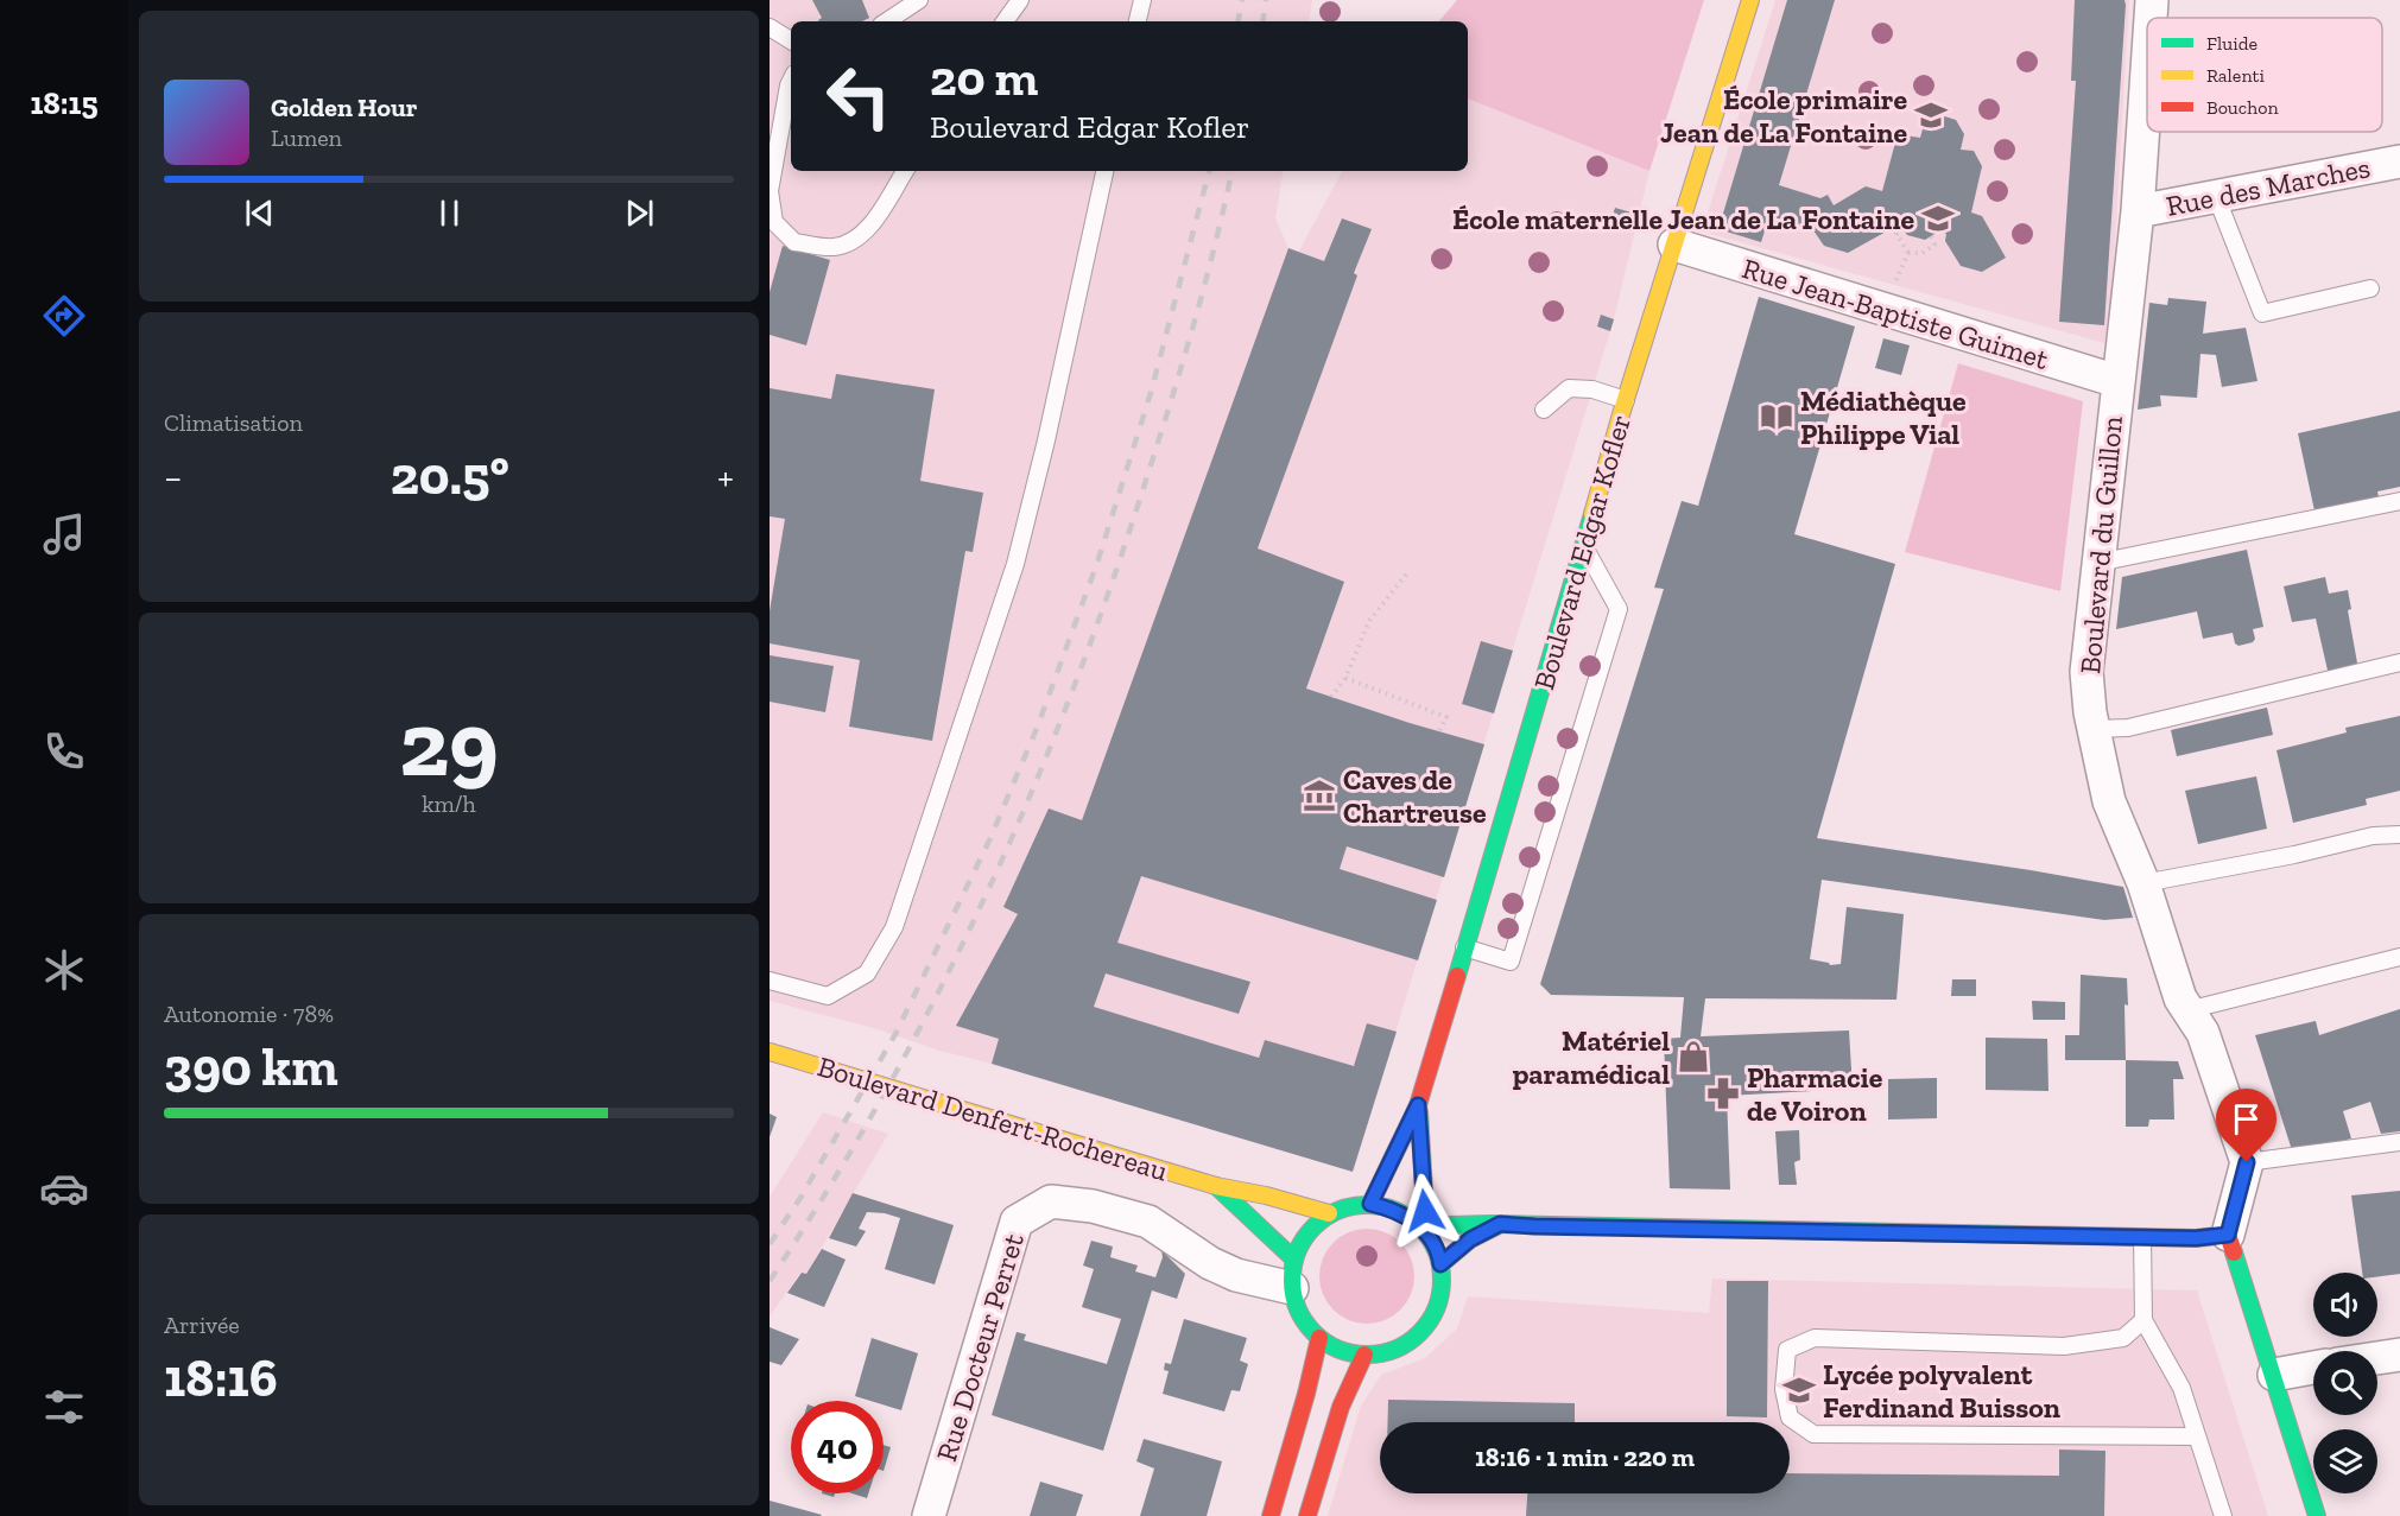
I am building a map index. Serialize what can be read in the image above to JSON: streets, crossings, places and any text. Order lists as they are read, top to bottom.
{
  "streets": {
    "street": [
      "Rue des Marches",
      "Rue Jean-Baptiste Guimet",
      "Boulevard du Guillon",
      "Boulevard Edgar Kofler",
      "Boulevard Denfert-Rochereau",
      "Rue Docteur Perret"
    ]
  },
  "crossings": [
    ["Rue des Marches", "Boulevard du Guillon"],
    ["Rue Jean-Baptiste Guimet", "Boulevard du Guillon"],
    ["Rue Jean-Baptiste Guimet", "Boulevard Edgar Kofler"],
    ["Boulevard Edgar Kofler", "Boulevard Denfert-Rochereau"],
    ["Boulevard Edgar Kofler", "Rue Docteur Perret"],
    ["Boulevard Denfert-Rochereau", "Rue Docteur Perret"]
  ],
  "places": {
    "school or university": ["École primaire Jean de La Fontaine", "École maternelle Jean de La Fontaine", "Lycée polyvalent Ferdinand Buisson"],
    "library": ["Médiathèque Philippe Vial"],
    "museum": ["Caves de Chartreuse"],
    "shop": ["Matériel paramédical"],
    "pharmacy": ["Pharmacie de Voiron"]
  },
  "legend": ["Fluide", "Ralenti", "Bouchon"],
  "page": {
    "tabs": "18:15",
    "turn": ["20 m", "Boulevard Edgar Kofler"],
    "song": ["Golden Hour", "Lumen"],
    "tile": [
      "Climatisation",
      ["29", "km/h"],
      ["Autonomie · 78%", "390 km"],
      ["Arrivée", "18:16"]
    ],
    "heat": ["−", "20.5°", "+"],
    "limit": "40",
    "trip": "18:16 · 1 min · 220 m"
  }
}
